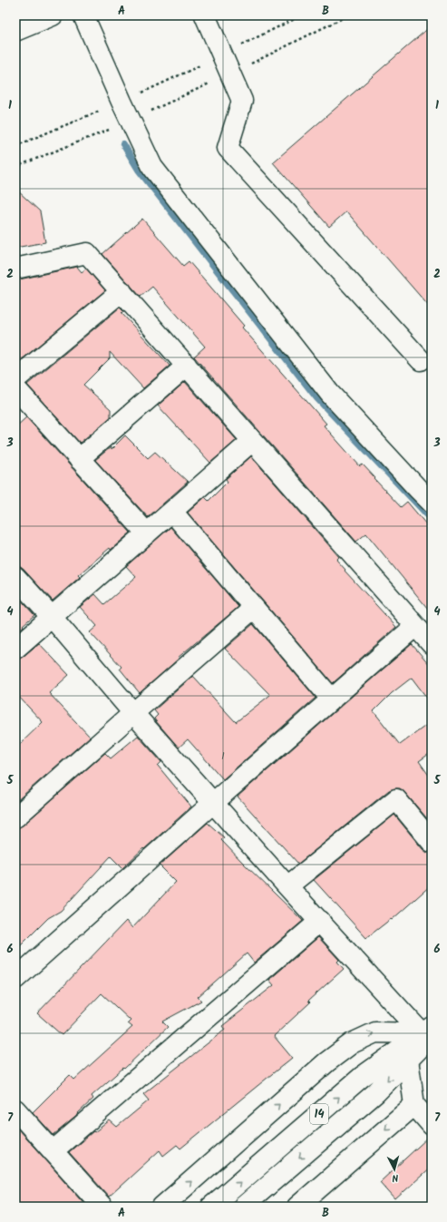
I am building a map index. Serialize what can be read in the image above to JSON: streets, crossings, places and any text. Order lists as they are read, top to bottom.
{
  "streets": {
    "street": ["14"]
  },
  "house_numbers": ["1"],
  "north": "bottom",
  "grid": {
    "columns": ["A", "B"],
    "rows": [
      "1",
      "2",
      "3",
      "4",
      "5",
      "6",
      "7"
    ]
  }
}
